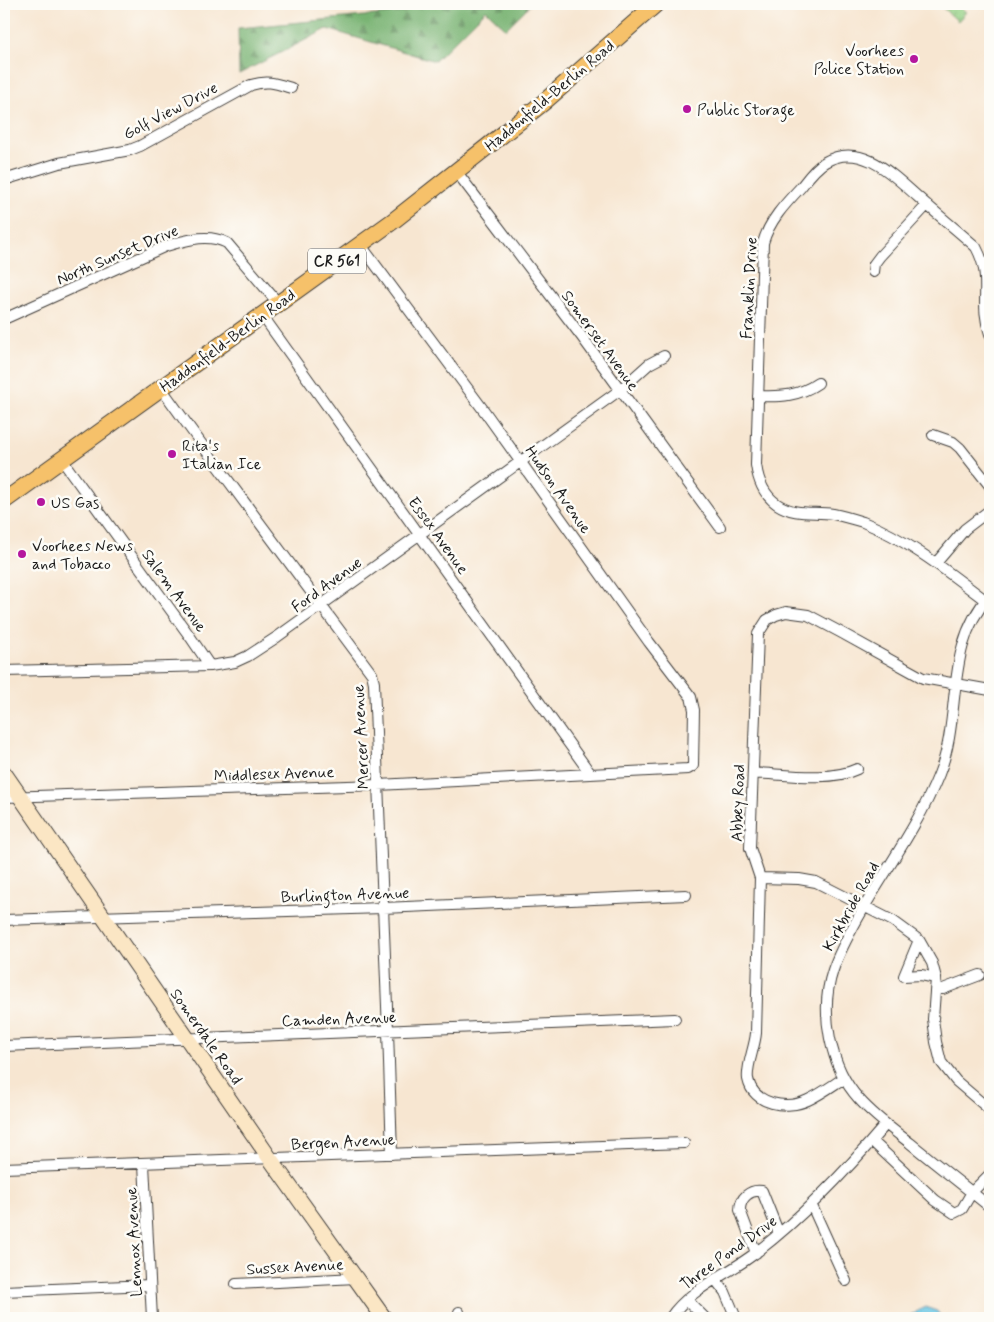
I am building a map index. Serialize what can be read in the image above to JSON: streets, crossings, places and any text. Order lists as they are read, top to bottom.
{
  "streets": {
    "main road": ["Haddonfield-Berlin Road", "CR 561", "Somerdale Road"],
    "street": [
      "Golf View Drive",
      "North Sunset Drive",
      "Franklin Drive",
      "Somerset Avenue",
      "Hudson Avenue",
      "Essex Avenue",
      "Ford Avenue",
      "Salem Avenue",
      "Mercer Avenue",
      "Middlesex Avenue",
      "Abbey Road",
      "Burlington Avenue",
      "Kirkbride Road",
      "Camden Avenue",
      "Bergen Avenue",
      "Lennox Avenue",
      "Three Pond Drive",
      "Sussex Avenue"
    ]
  },
  "crossings": [
    ["Haddonfield-Berlin Road", "North Sunset Drive"],
    ["Haddonfield-Berlin Road", "Somerset Avenue"],
    ["Haddonfield-Berlin Road", "Hudson Avenue"],
    ["Haddonfield-Berlin Road", "Essex Avenue"],
    ["Haddonfield-Berlin Road", "Salem Avenue"],
    ["Haddonfield-Berlin Road", "Mercer Avenue"],
    ["Franklin Drive", "Kirkbride Road"],
    ["Somerset Avenue", "Ford Avenue"],
    ["Hudson Avenue", "Ford Avenue"],
    ["Hudson Avenue", "Middlesex Avenue"],
    ["Essex Avenue", "Ford Avenue"],
    ["Essex Avenue", "Middlesex Avenue"],
    ["Ford Avenue", "Salem Avenue"],
    ["Ford Avenue", "Mercer Avenue"],
    ["Mercer Avenue", "Middlesex Avenue"],
    ["Mercer Avenue", "Burlington Avenue"],
    ["Mercer Avenue", "Camden Avenue"],
    ["Mercer Avenue", "Bergen Avenue"],
    ["Middlesex Avenue", "Somerdale Road"],
    ["Abbey Road", "Kirkbride Road"],
    ["Burlington Avenue", "Somerdale Road"],
    ["Kirkbride Road", "Three Pond Drive"],
    ["Camden Avenue", "Somerdale Road"],
    ["Somerdale Road", "Bergen Avenue"],
    ["Somerdale Road", "Sussex Avenue"],
    ["Bergen Avenue", "Lennox Avenue"]
  ],
  "places": [
    "Voorhees Police Station",
    "Public Storage",
    "Rita's Italian Ice",
    "US Gas",
    "Voorhees News and Tobacco"
  ]
}
